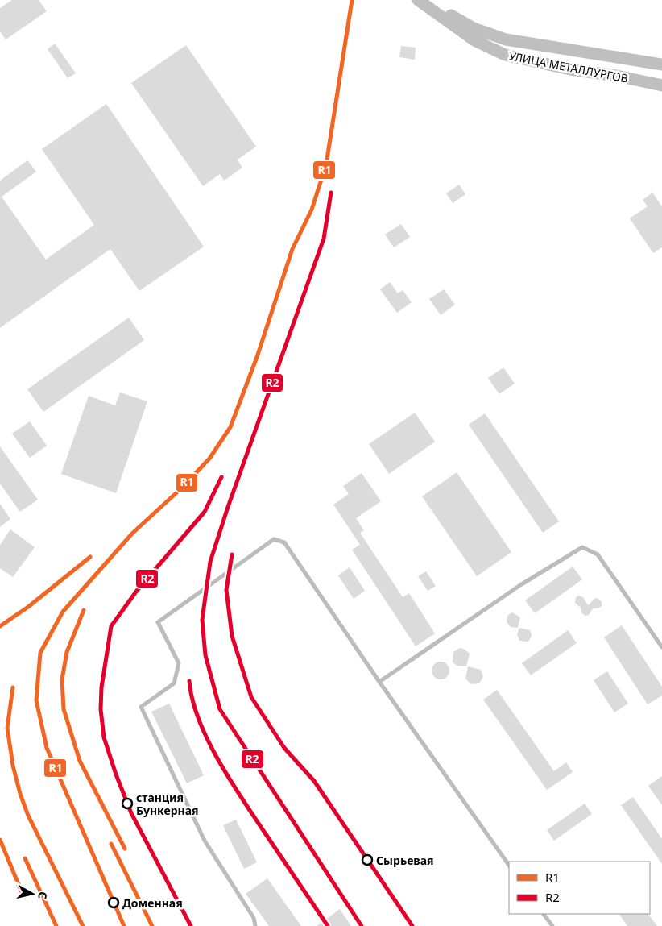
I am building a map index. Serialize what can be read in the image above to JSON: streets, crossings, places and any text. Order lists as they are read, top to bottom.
{
  "streets": {
    "main road": ["УЛИЦА МЕТАЛЛУРГОВ"]
  },
  "places": ["станция Бункерная", "Сырьевая", "Доменная"],
  "lines": ["transit line R1", "transit line R2"],
  "legend": ["R1", "R2"],
  "north": "right"
}
